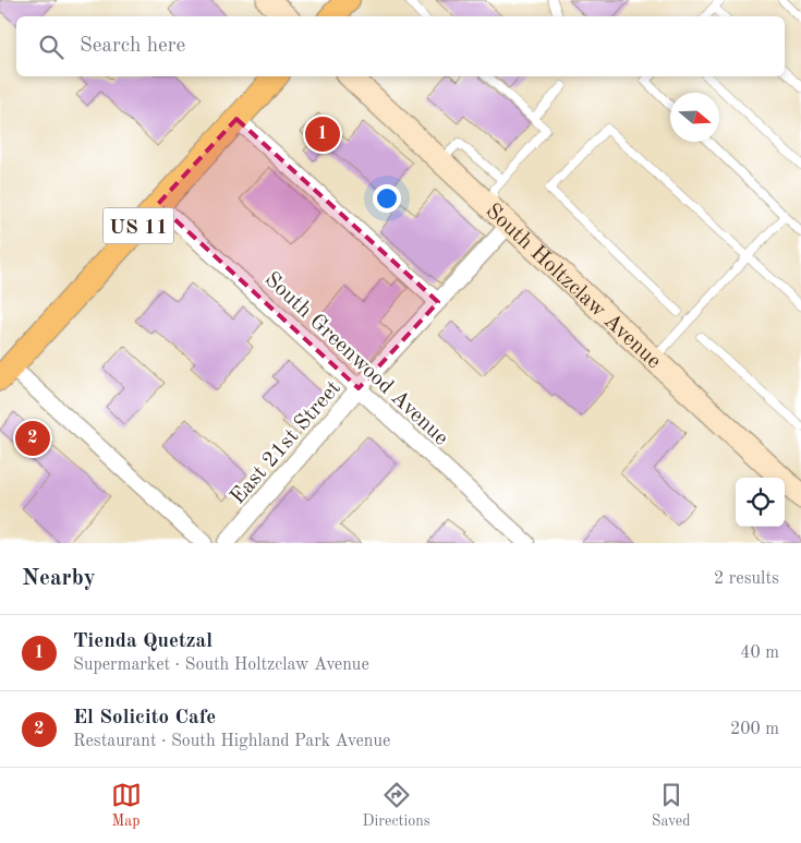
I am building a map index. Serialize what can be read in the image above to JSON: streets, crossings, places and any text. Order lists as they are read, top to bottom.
{
  "streets": {
    "main road": ["US 11", "South Holtzclaw Avenue"],
    "street": ["South Greenwood Avenue", "East 21st Street"]
  },
  "crossings": [
    ["US 11", "South Greenwood Avenue"],
    ["South Holtzclaw Avenue", "East 21st Street"],
    ["South Greenwood Avenue", "East 21st Street"]
  ],
  "north": "right",
  "page": {
    "search": "Search here",
    "pins": ["1", "2"],
    "heading": ["Nearby", "2 results"],
    "list": [
      {
        "mark": "1",
        "name": "Tienda Quetzal",
        "note": "Supermarket · South Holtzclaw Avenue",
        "value": "40 m"
      },
      {
        "mark": "2",
        "name": "El Solicito Cafe",
        "note": "Restaurant · South Highland Park Avenue",
        "value": "200 m"
      }
    ],
    "nav": ["Map", "Directions", "Saved"]
  }
}
